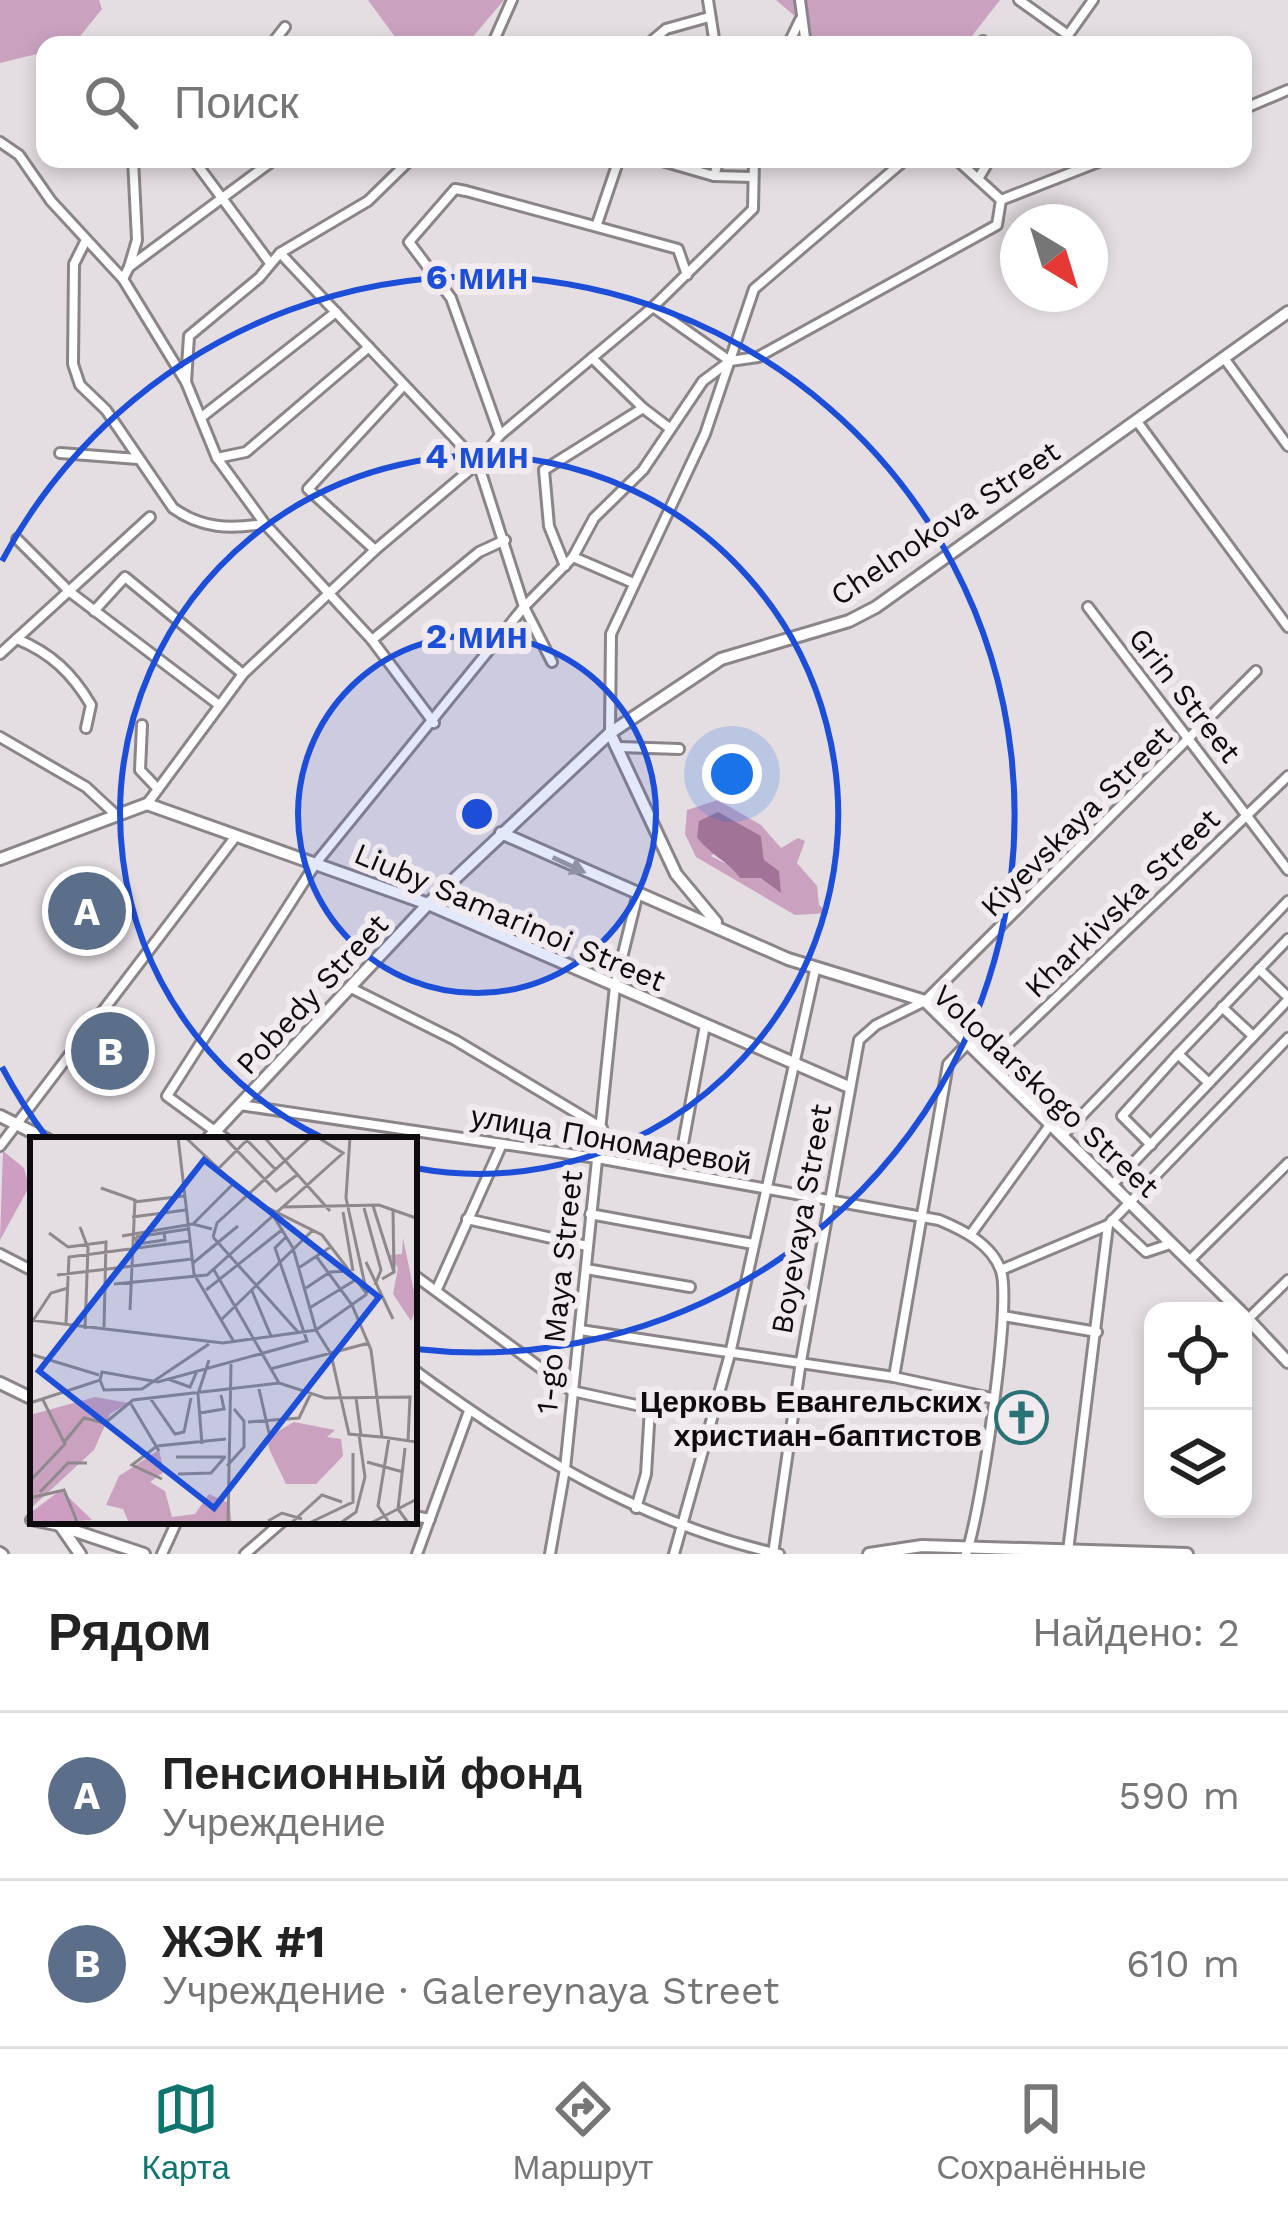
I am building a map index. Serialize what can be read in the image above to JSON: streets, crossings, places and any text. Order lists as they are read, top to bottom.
{
  "streets": {
    "main road": [
      "Chelnokova Street",
      "Liuby Samarinoi Street",
      "Pobedy Street",
      "Volodarskogo Street"
    ],
    "street": [
      "Grin Street",
      "Kiyevskaya Street",
      "Kharkivska Street",
      "улица Пономаревой",
      "Boyevaya Street",
      "1-go Maya Street"
    ]
  },
  "crossings": [
    ["Chelnokova Street", "Pobedy Street"],
    ["Chelnokova Street", "Volodarskogo Street"],
    ["Grin Street", "Kiyevskaya Street"],
    ["Grin Street", "Kharkivska Street"],
    ["Kiyevskaya Street", "Volodarskogo Street"],
    ["Kiyevskaya Street", "Boyevaya Street"],
    ["Kharkivska Street", "Volodarskogo Street"],
    ["Liuby Samarinoi Street", "Pobedy Street"],
    ["Liuby Samarinoi Street", "Boyevaya Street"],
    ["Liuby Samarinoi Street", "1-go Maya Street"],
    ["Pobedy Street", "Volodarskogo Street"],
    ["Pobedy Street", "улица Пономаревой"],
    ["Volodarskogo Street", "Boyevaya Street"],
    ["Volodarskogo Street", "1-go Maya Street"],
    ["улица Пономаревой", "Boyevaya Street"],
    ["улица Пономаревой", "1-go Maya Street"]
  ],
  "places": {
    "church": ["Церковь Евангельских христиан-баптистов"]
  },
  "north": "bottom right",
  "page": {
    "search": "Поиск",
    "pins": ["A", "B"],
    "heading": ["Рядом", "Найдено: 2"],
    "list": [
      {
        "mark": "A",
        "name": "Пенсионный фонд",
        "note": "Учреждение",
        "value": "590 m"
      },
      {
        "mark": "B",
        "name": "ЖЭК #1",
        "note": "Учреждение · Galereynaya Street",
        "value": "610 m"
      }
    ],
    "nav": ["Карта", "Маршрут", "Сохранённые"]
  },
  "rings": ["6 мин", "4 мин", "2 мин"]
}
